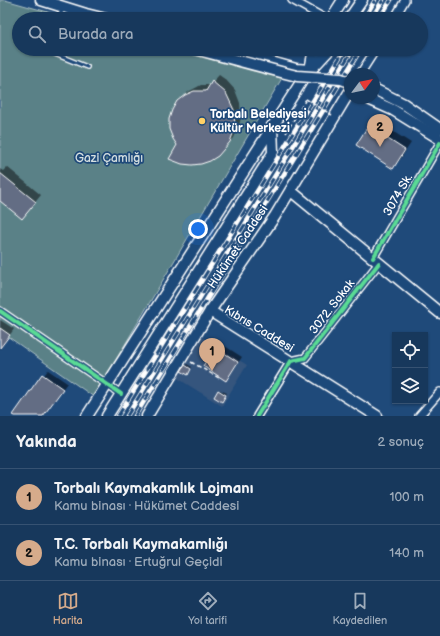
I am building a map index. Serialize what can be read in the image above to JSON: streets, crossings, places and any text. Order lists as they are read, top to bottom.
{
  "streets": {
    "main road": ["Hükümet Caddesi", "Kıbrıs Caddesi"],
    "street": ["3074 Sk.", "3072. Sokak"]
  },
  "crossings": [
    ["3074 Sk.", "3072. Sokak"],
    ["Hükümet Caddesi", "Kıbrıs Caddesi"],
    ["3072. Sokak", "Kıbrıs Caddesi"]
  ],
  "parks": ["Gazi Çamlığı"],
  "places": ["Torbalı Belediyesi Kültür Merkezi"],
  "north": "top right",
  "page": {
    "search": "Burada ara",
    "pins": ["2", "1"],
    "heading": ["Yakında", "2 sonuç"],
    "list": [
      {
        "mark": "1",
        "name": "Torbalı Kaymakamlık Lojmanı",
        "note": "Kamu binası · Hükümet Caddesi",
        "value": "100 m"
      },
      {
        "mark": "2",
        "name": "T.C. Torbalı Kaymakamlığı",
        "note": "Kamu binası · Ertuğrul Geçidi",
        "value": "140 m"
      }
    ],
    "nav": ["Harita", "Yol tarifi", "Kaydedilen"]
  }
}
